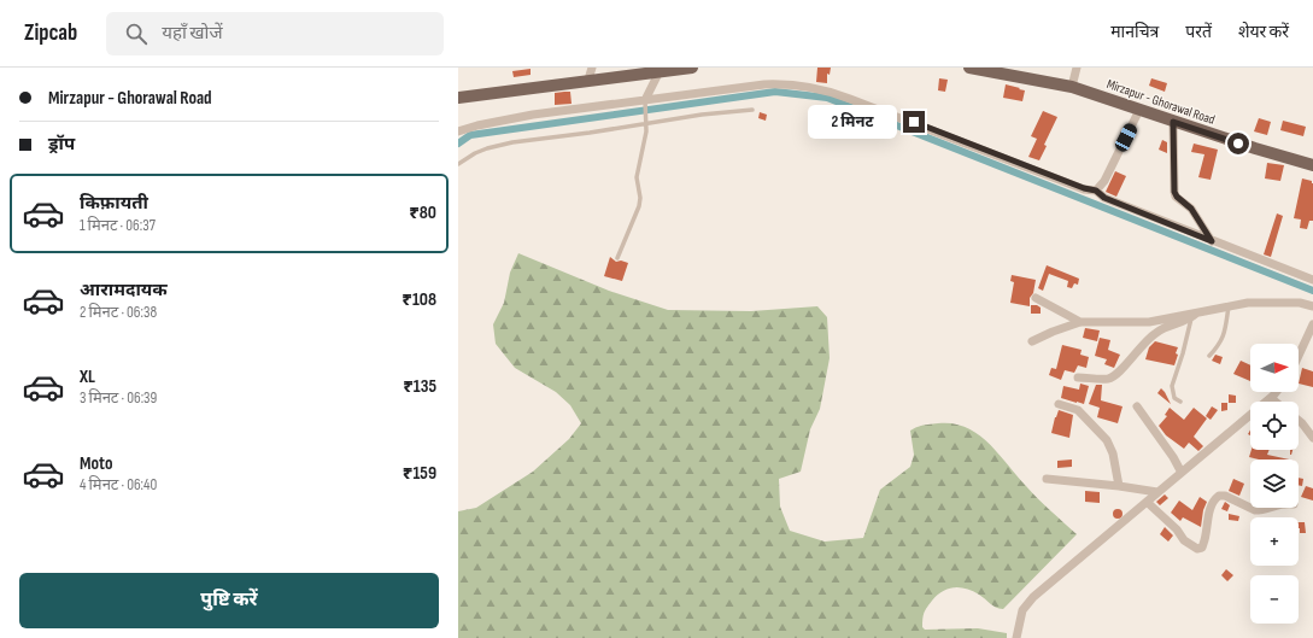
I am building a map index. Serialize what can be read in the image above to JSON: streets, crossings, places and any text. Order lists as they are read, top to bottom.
{
  "streets": {
    "main road": ["Mirzapur - Ghorawal Road"]
  },
  "north": "right",
  "page": {
    "header": "Zipcab",
    "search": "यहाँ खोजें",
    "nav": ["मानचित्र", "परतें", "शेयर करें"],
    "banner": ["Mirzapur - Ghorawal Road", "ड्रॉप"],
    "bubble": "2 मिनट",
    "list": [
      {
        "name": "किफ़ायती",
        "note": "1 मिनट · 06:37",
        "value": "₹80"
      },
      {
        "name": "आरामदायक",
        "note": "2 मिनट · 06:38",
        "value": "₹108"
      },
      {
        "name": "XL",
        "note": "3 मिनट · 06:39",
        "value": "₹135"
      },
      {
        "name": "Moto",
        "note": "4 मिनट · 06:40",
        "value": "₹159"
      }
    ],
    "map_buttons": ["+", "−"],
    "buttons": "पुष्टि करें"
  }
}
